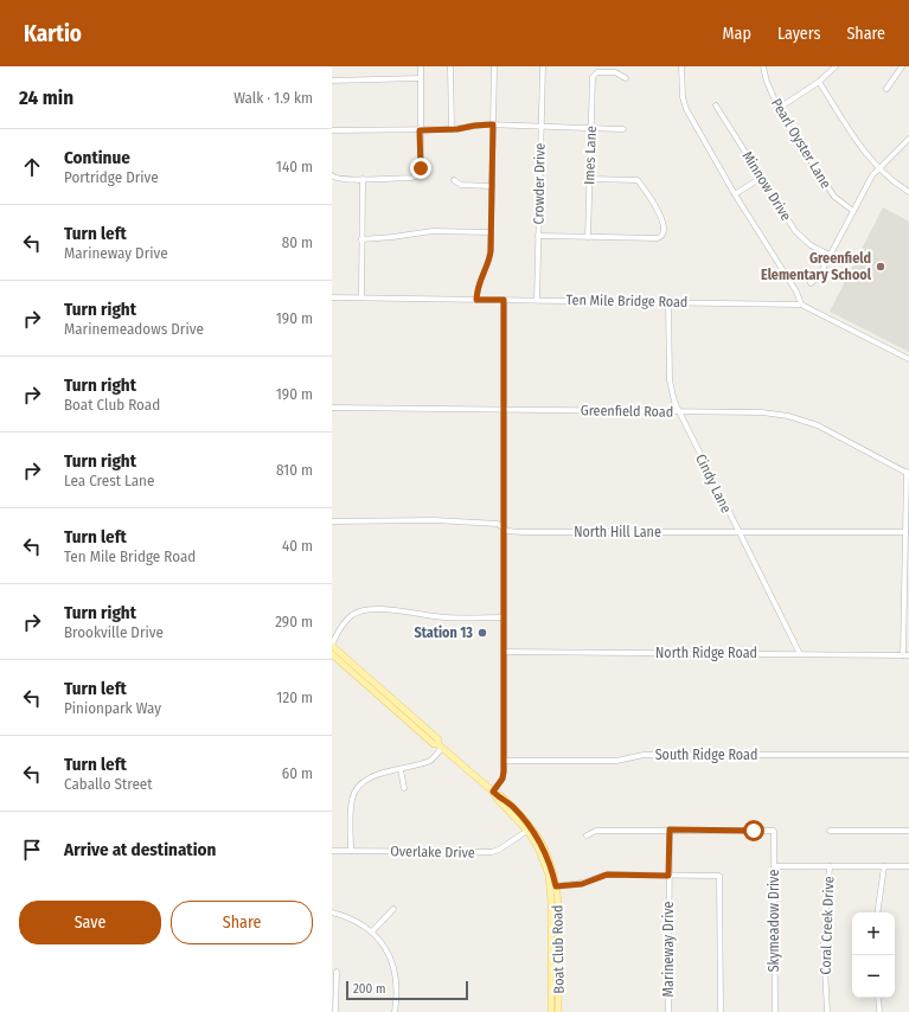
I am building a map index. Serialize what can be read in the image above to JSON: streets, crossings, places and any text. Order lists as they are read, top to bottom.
{
  "streets": {
    "main road": ["Boat Club Road"],
    "street": [
      "Pearl Oyster Lane",
      "Imes Lane",
      "Crowder Drive",
      "Minnow Drive",
      "Ten Mile Bridge Road",
      "Greenfield Road",
      "Cindy Lane",
      "North Hill Lane",
      "North Ridge Road",
      "South Ridge Road",
      "Overlake Drive",
      "Skymeadow Drive",
      "Coral Creek Drive",
      "Marineway Drive"
    ]
  },
  "crossings": [
    ["Crowder Drive", "Ten Mile Bridge Road"],
    ["Ten Mile Bridge Road", "Cindy Lane"],
    ["Greenfield Road", "Cindy Lane"],
    ["Cindy Lane", "North Hill Lane"],
    ["Cindy Lane", "North Ridge Road"],
    ["Overlake Drive", "Boat Club Road"],
    ["Skymeadow Drive", "Marineway Drive"]
  ],
  "places": ["Greenfield Elementary School", "Station 13"],
  "scale_bar": "200 m",
  "page": {
    "header": "Kartio",
    "nav": ["Map", "Layers", "Share"],
    "heading": ["24 min", "Walk · 1.9 km"],
    "list": [
      ["Continue", "Portridge Drive", "140 m"],
      ["Turn left", "Marineway Drive", "80 m"],
      ["Turn right", "Marinemeadows Drive", "190 m"],
      ["Turn right", "Boat Club Road", "190 m"],
      ["Turn right", "Lea Crest Lane", "810 m"],
      ["Turn left", "Ten Mile Bridge Road", "40 m"],
      ["Turn right", "Brookville Drive", "290 m"],
      ["Turn left", "Pinionpark Way", "120 m"],
      ["Turn left", "Caballo Street", "60 m"],
      "Arrive at destination"
    ],
    "buttons": ["Save", "Share"],
    "map_buttons": ["+", "−"],
    "scale": "200 m"
  }
}
